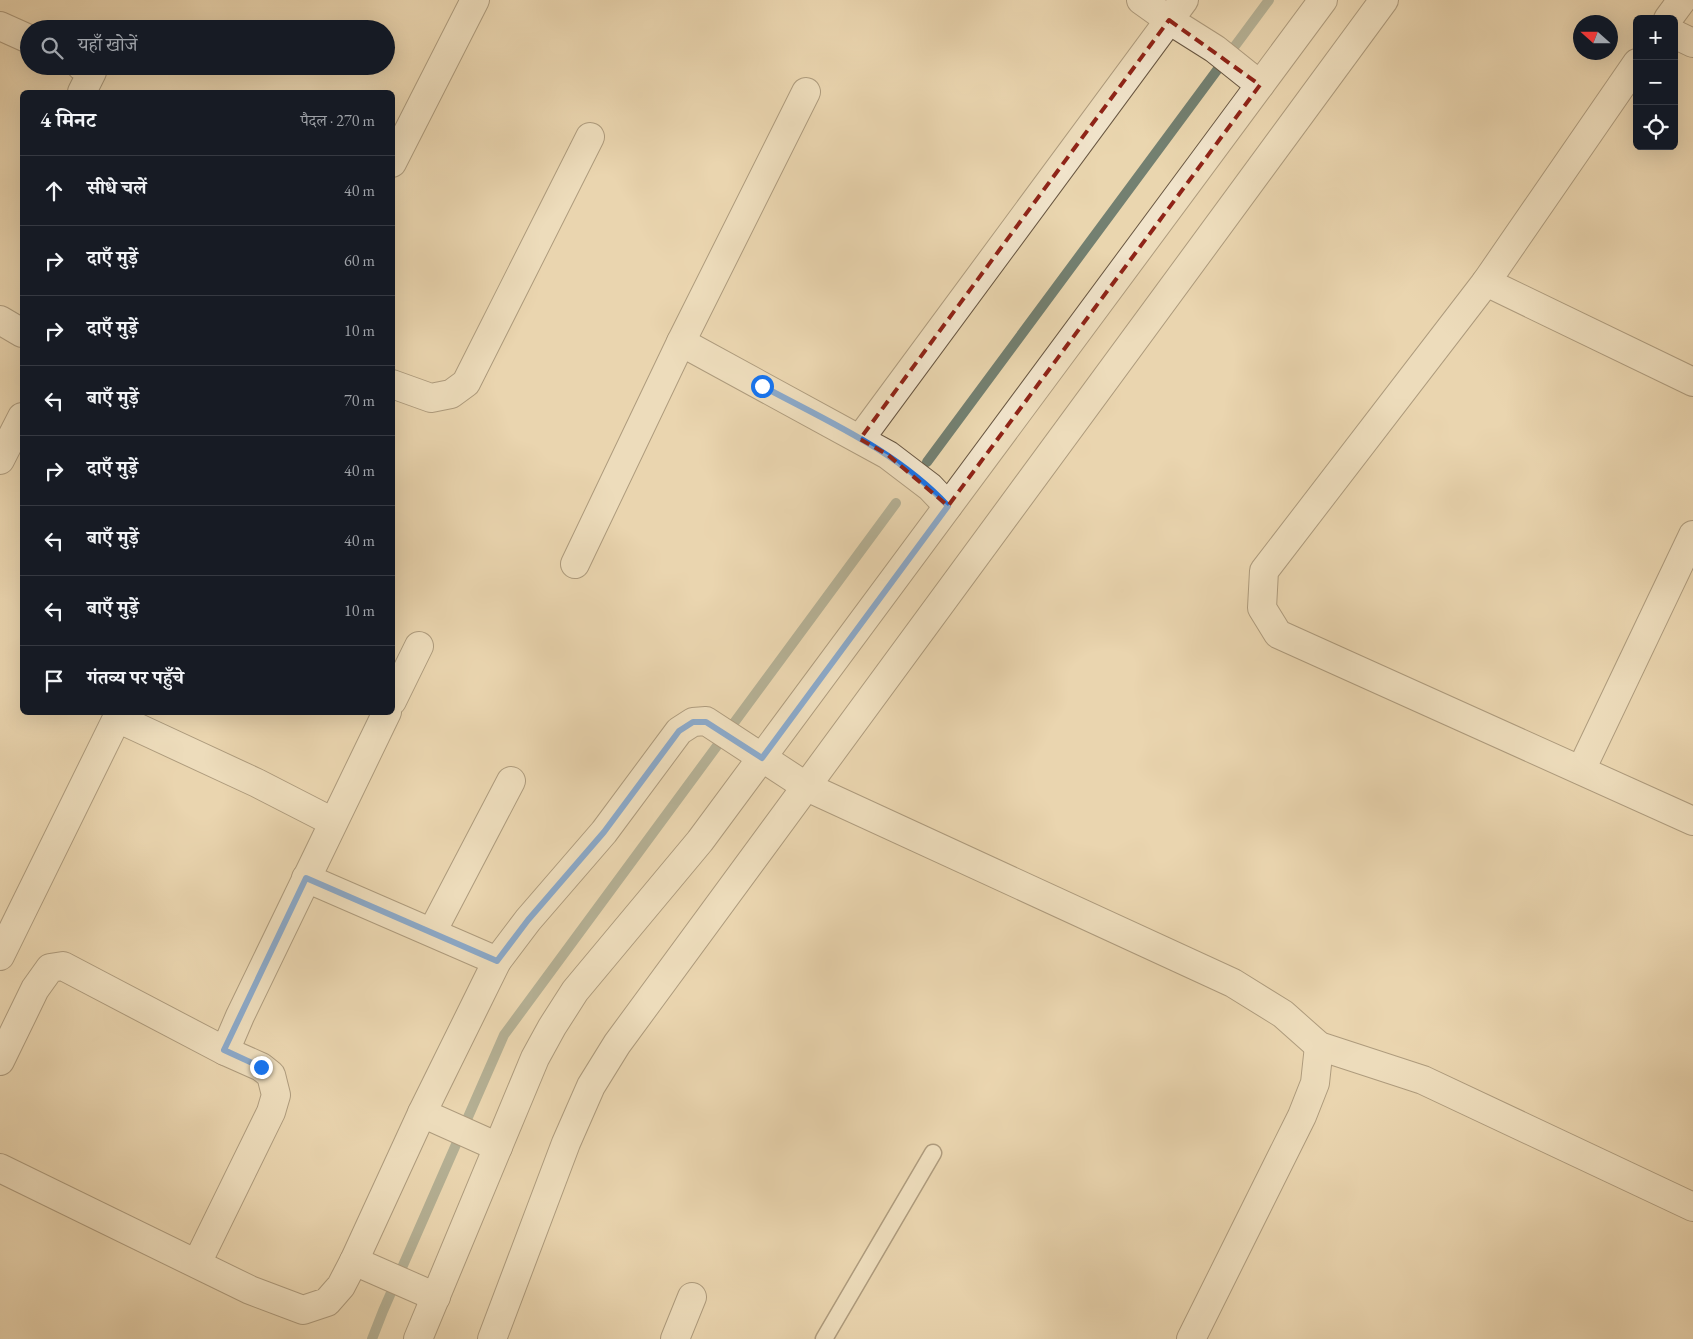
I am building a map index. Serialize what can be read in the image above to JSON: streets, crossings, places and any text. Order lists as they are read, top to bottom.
{
  "north": "left",
  "page": {
    "map_buttons": ["+", "−"],
    "search": "यहाँ खोजें",
    "heading": ["4 मिनट", "पैदल · 270 m"],
    "list": [
      ["सीधे चलें", "40 m"],
      ["दाएँ मुड़ें", "60 m"],
      ["दाएँ मुड़ें", "10 m"],
      ["बाएँ मुड़ें", "70 m"],
      ["दाएँ मुड़ें", "40 m"],
      ["बाएँ मुड़ें", "40 m"],
      ["बाएँ मुड़ें", "10 m"],
      "गंतव्य पर पहुँचे"
    ]
  }
}
